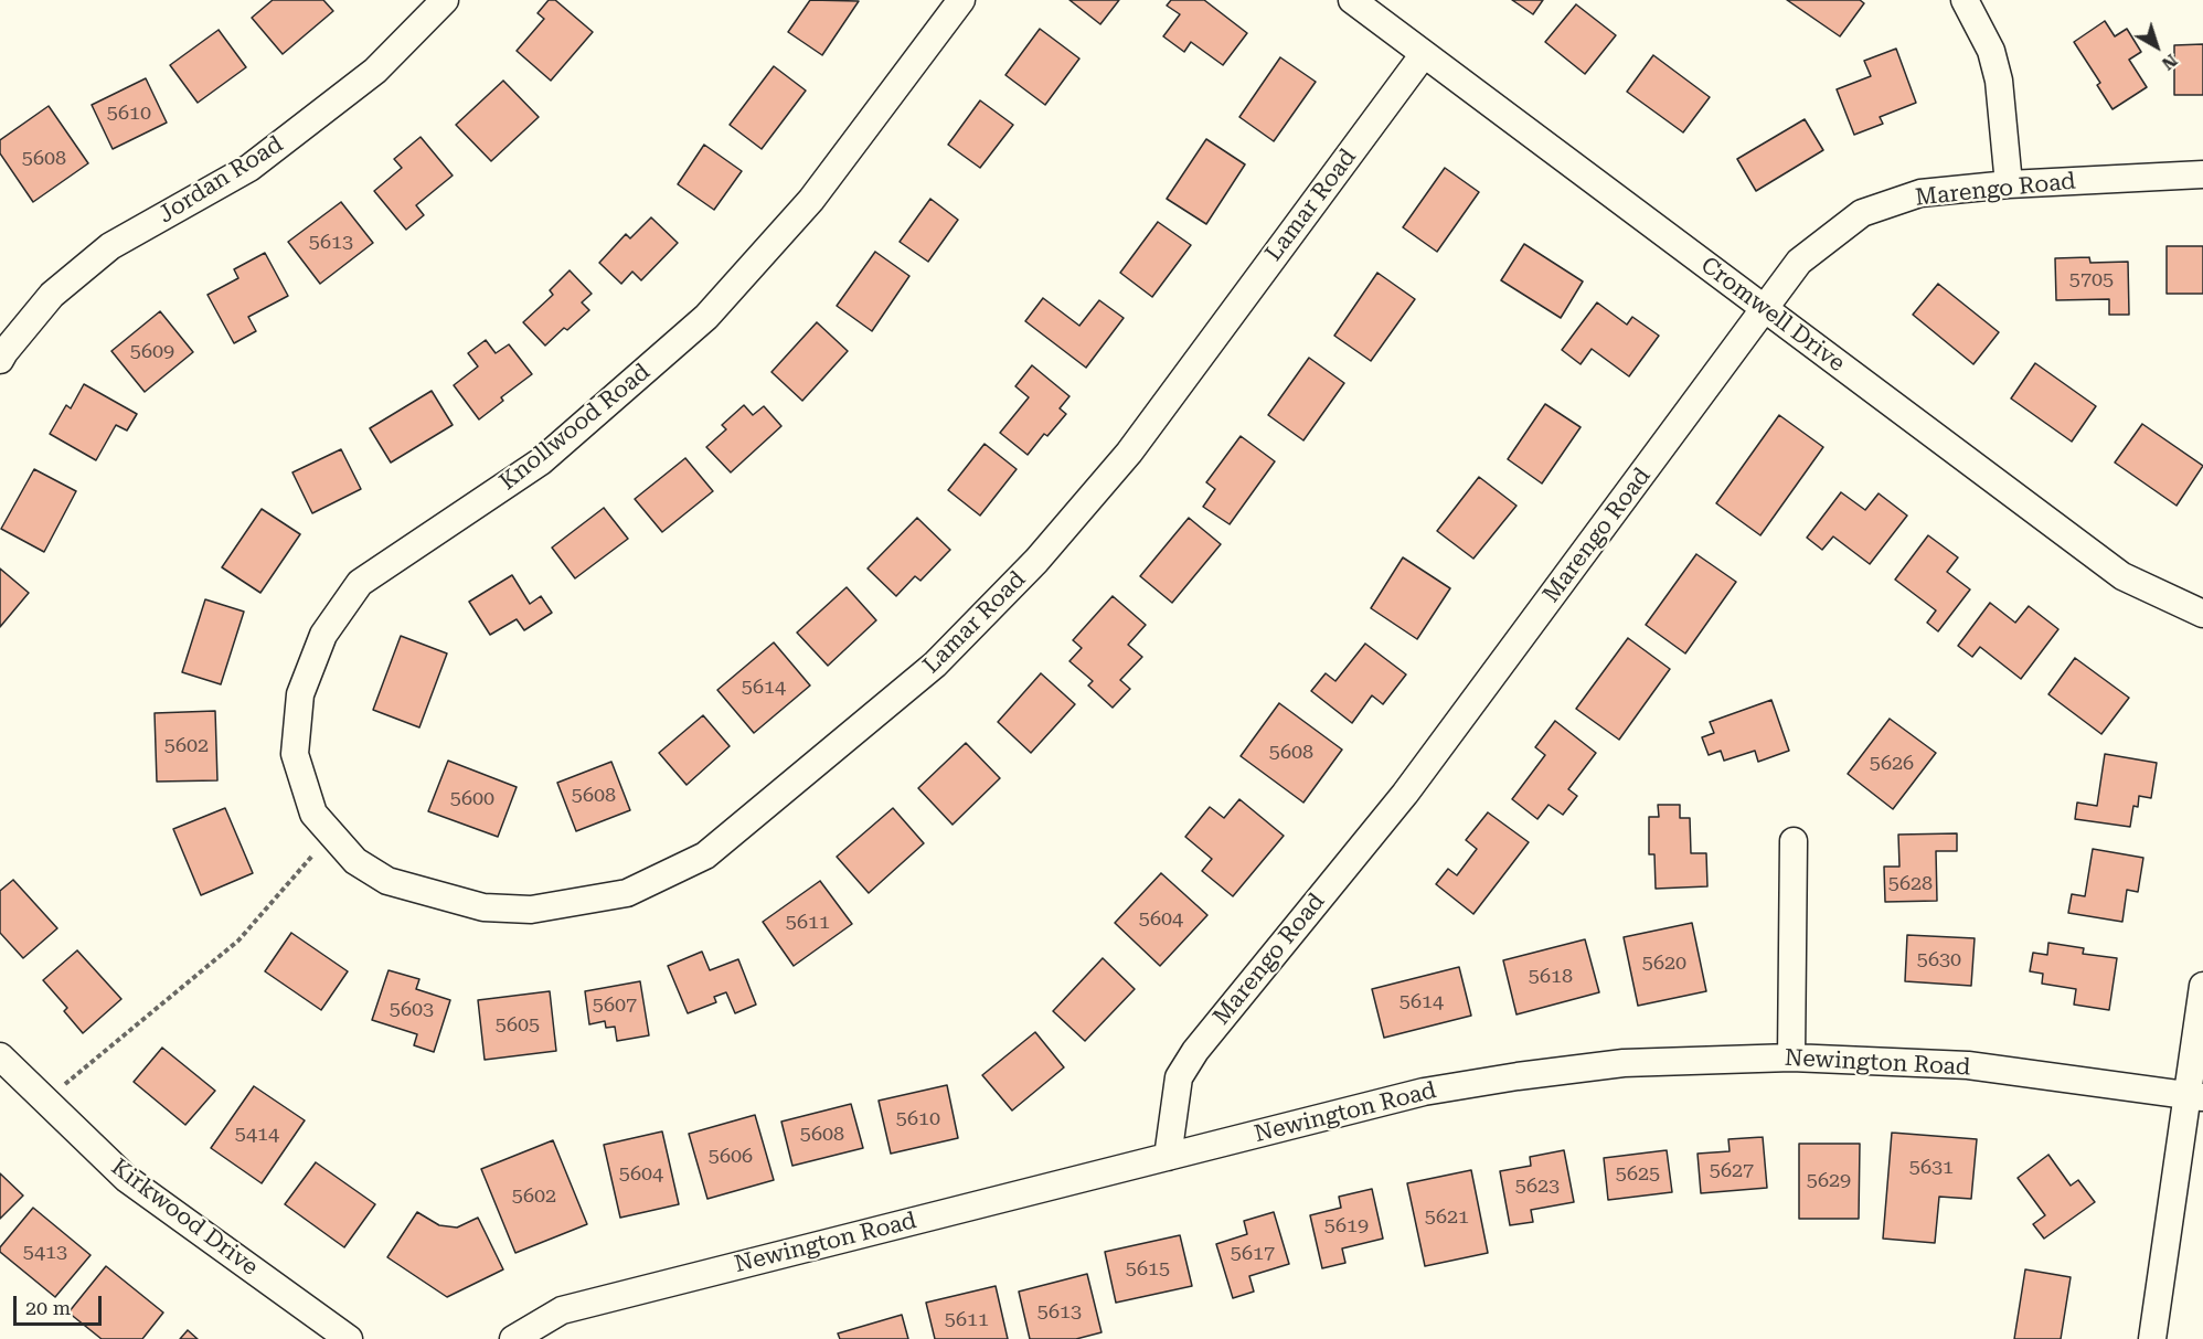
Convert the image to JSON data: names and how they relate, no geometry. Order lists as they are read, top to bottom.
{
  "streets": {
    "street": [
      "Jordan Road",
      "Marengo Road",
      "Lamar Road",
      "Cromwell Drive",
      "Knollwood Road",
      "Newington Road",
      "Kirkwood Drive"
    ]
  },
  "crossings": [
    ["Marengo Road", "Cromwell Drive"],
    ["Marengo Road", "Newington Road"],
    ["Lamar Road", "Cromwell Drive"],
    ["Lamar Road", "Knollwood Road"]
  ],
  "house_numbers": [
    "5610",
    "5608",
    "5613",
    "5705",
    "5609",
    "5614",
    "5602",
    "5608",
    "5626",
    "5608",
    "5600",
    "5628",
    "5604",
    "5611",
    "5630",
    "5620",
    "5618",
    "5614",
    "5607",
    "5603",
    "5605",
    "5610",
    "5414",
    "5608",
    "5606",
    "5631",
    "5627",
    "5604",
    "5625",
    "5629",
    "5623",
    "5602",
    "5621",
    "5619",
    "5413",
    "5617",
    "5615",
    "5613",
    "5611"
  ],
  "scale_bar": "20 m",
  "north": "bottom right"
}
